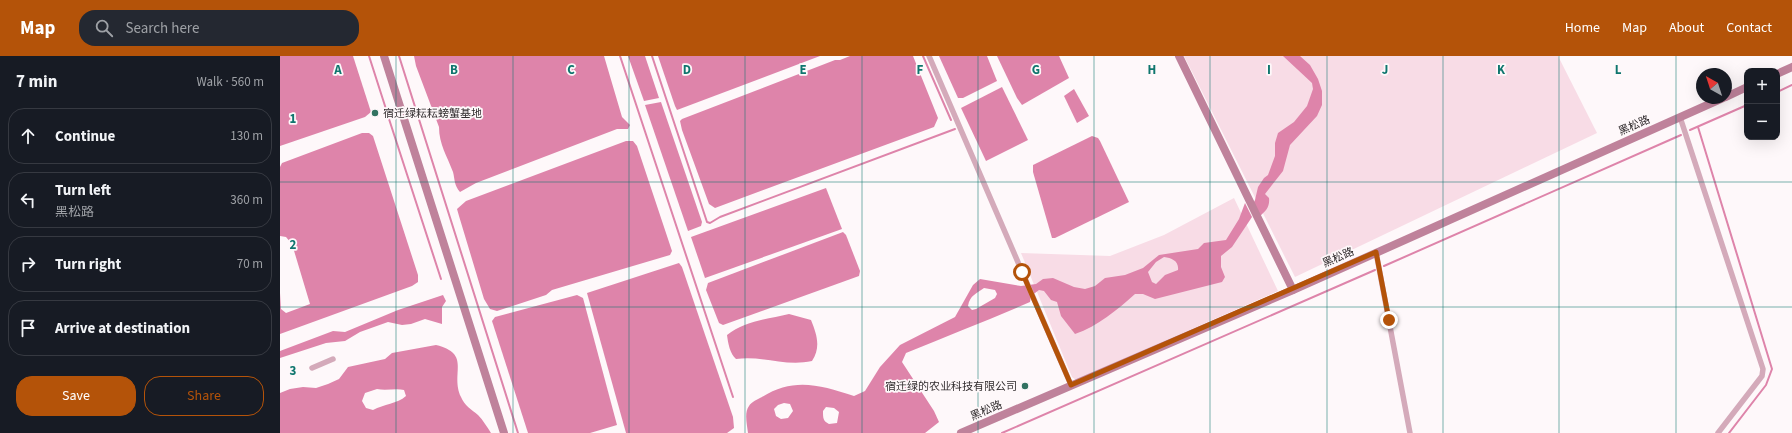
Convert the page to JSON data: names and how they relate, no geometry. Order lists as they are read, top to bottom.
{
  "streets": {
    "street": ["黑松路"]
  },
  "places": ["宿迁绿耘耘螃蟹基地", "宿迁绿的农业科技有限公司"],
  "north": "top left",
  "page": {
    "header": "Map",
    "search": "Search here",
    "nav": [
      "Home",
      "Map",
      "About",
      "Contact"
    ],
    "heading": ["7 min", "Walk · 560 m"],
    "map_buttons": ["+", "−"],
    "list": [
      ["Continue", "130 m"],
      ["Turn left", "黑松路", "360 m"],
      ["Turn right", "70 m"],
      "Arrive at destination"
    ],
    "buttons": ["Save", "Share"]
  },
  "grid": {
    "columns": [
      "A",
      "B",
      "C",
      "D",
      "E",
      "F",
      "G",
      "H",
      "I",
      "J",
      "K",
      "L"
    ],
    "rows": ["1", "2", "3"]
  }
}
